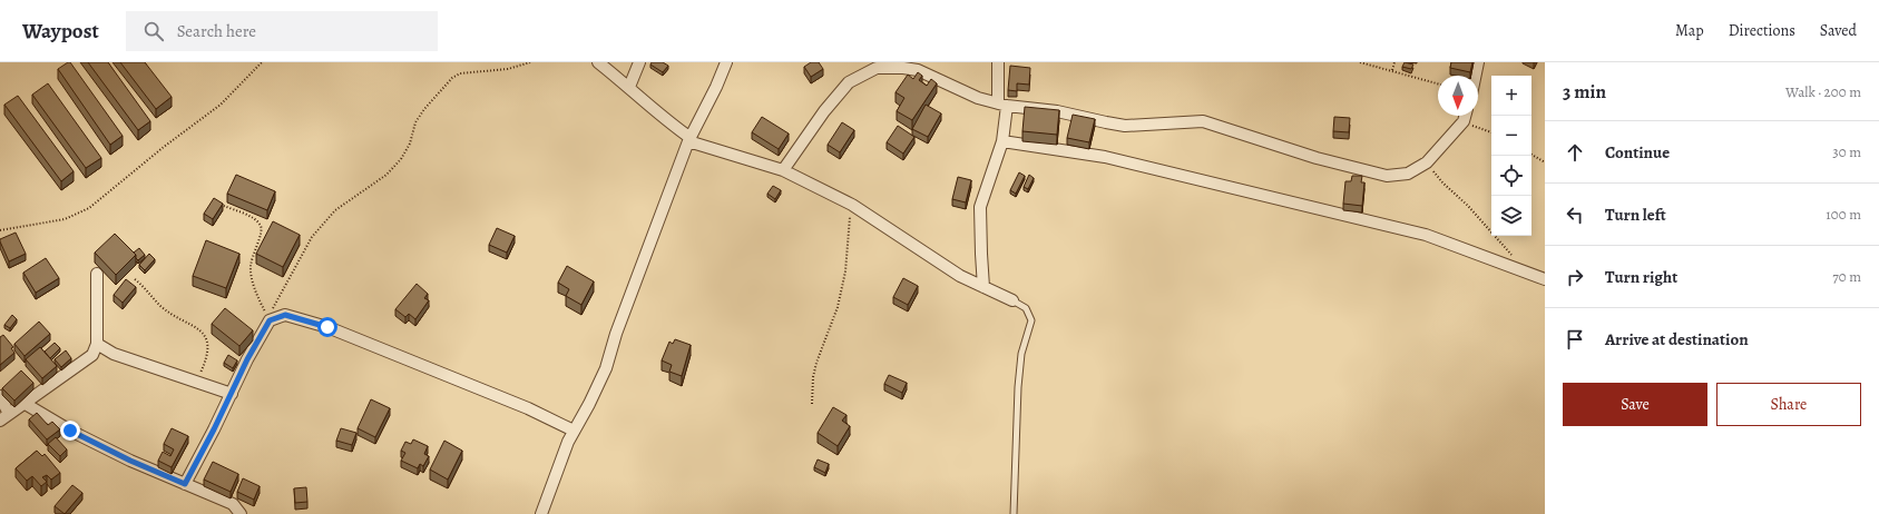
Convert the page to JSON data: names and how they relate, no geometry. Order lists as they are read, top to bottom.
{
  "north": "bottom",
  "page": {
    "header": "Waypost",
    "search": "Search here",
    "nav": ["Map", "Directions", "Saved"],
    "heading": ["3 min", "Walk · 200 m"],
    "map_buttons": ["+", "−"],
    "list": [
      ["Continue", "30 m"],
      ["Turn left", "100 m"],
      ["Turn right", "70 m"],
      "Arrive at destination"
    ],
    "buttons": ["Save", "Share"]
  }
}
